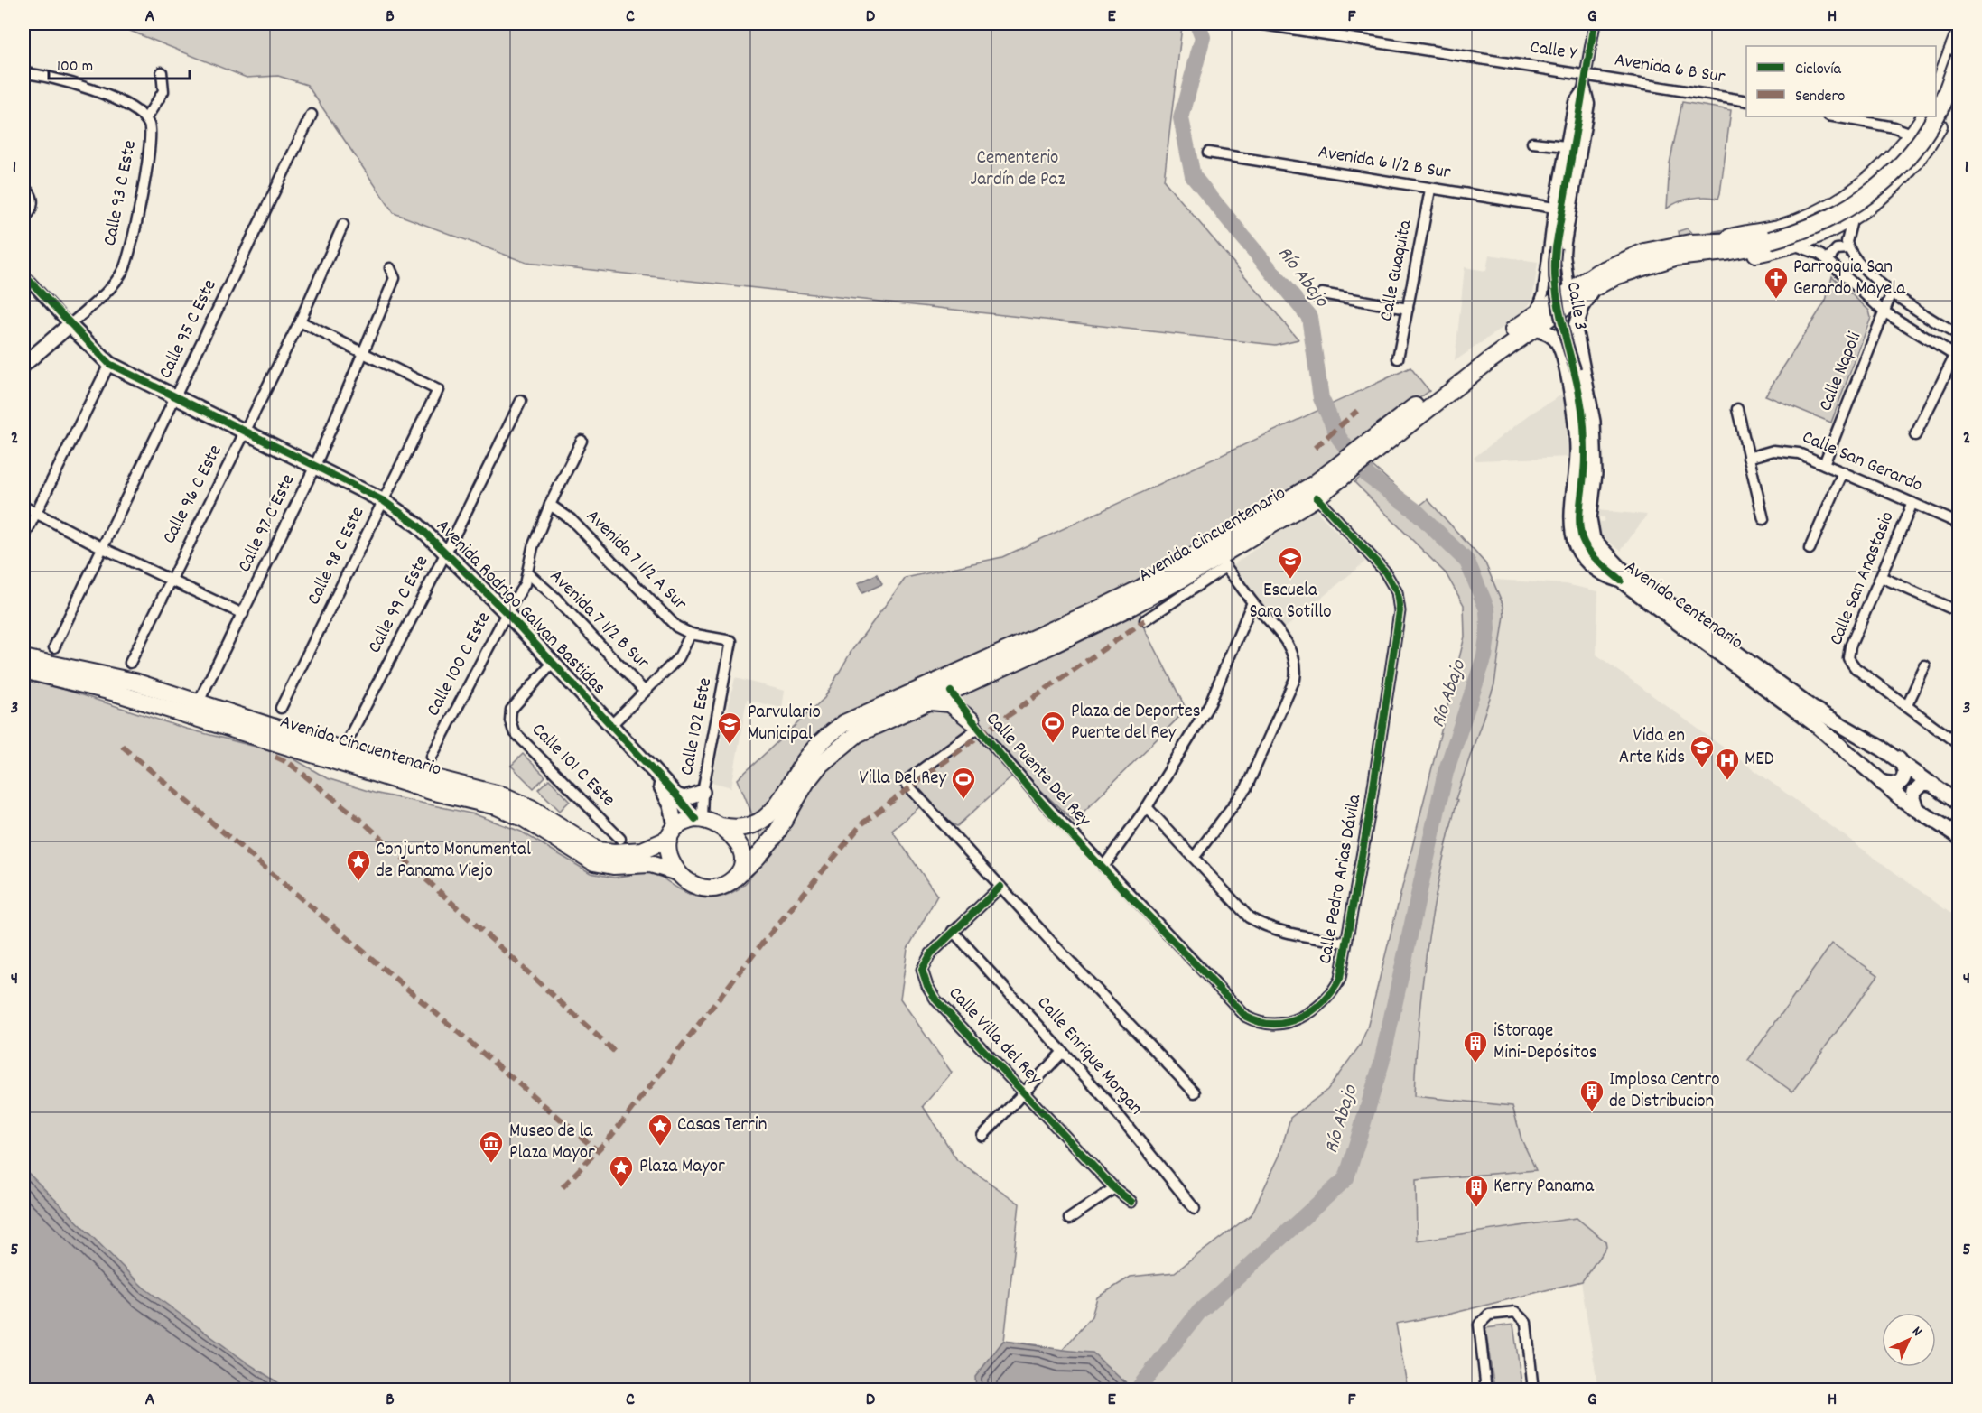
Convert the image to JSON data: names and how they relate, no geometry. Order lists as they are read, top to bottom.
{
  "streets": {
    "main road": [
      "Calle 93 C Este",
      "Avenida Cincuentenario",
      "Avenida Centenario",
      "Avenida Rodrigo Galvan Bastidas"
    ],
    "street": [
      "Calle Y",
      "Avenida 6 B Sur",
      "Avenida 6 1/2 B Sur",
      "Calle Guaquita",
      "Calle 3",
      "Calle 95 C Este",
      "Calle Napoli",
      "Calle San Gerardo",
      "Calle 96 C Este",
      "Calle 97 C Este",
      "Calle 98 C Este",
      "Avenida 7 1/2 A Sur",
      "Calle San Anastasio",
      "Calle 99 C Este",
      "Avenida 7 1/2 B Sur",
      "Calle 100 C Este",
      "Calle 102 Este",
      "Calle 101 C Este",
      "Calle Puente Del Rey",
      "Calle Pedro Arias Dávila",
      "Calle Villa del Rey",
      "Calle Enrique Morgan"
    ]
  },
  "crossings": [
    ["Calle Y", "Avenida 6 B Sur"],
    ["Calle Y", "Calle 3"],
    ["Avenida 6 B Sur", "Calle 3"],
    ["Avenida 6 1/2 B Sur", "Calle Guaquita"],
    ["Avenida 6 1/2 B Sur", "Calle 3"],
    ["Calle 93 C Este", "Avenida Rodrigo Galvan Bastidas"],
    ["Calle 3", "Avenida Cincuentenario"],
    ["Calle 3", "Avenida Centenario"],
    ["Calle 95 C Este", "Avenida Rodrigo Galvan Bastidas"],
    ["Calle Napoli", "Calle San Gerardo"],
    ["Calle San Gerardo", "Calle San Anastasio"],
    ["Calle 96 C Este", "Avenida Rodrigo Galvan Bastidas"],
    ["Calle 97 C Este", "Avenida Cincuentenario"],
    ["Calle 97 C Este", "Calle 98 C Este"],
    ["Calle 97 C Este", "Avenida Rodrigo Galvan Bastidas"],
    ["Avenida Cincuentenario", "Avenida Rodrigo Galvan Bastidas"],
    ["Avenida Cincuentenario", "Calle 102 Este"],
    ["Avenida Cincuentenario", "Calle Puente Del Rey"],
    ["Avenida Cincuentenario", "Calle Pedro Arias Dávila"],
    ["Calle 98 C Este", "Avenida Rodrigo Galvan Bastidas"],
    ["Avenida 7 1/2 A Sur", "Calle 100 C Este"],
    ["Avenida 7 1/2 A Sur", "Calle 102 Este"],
    ["Calle 99 C Este", "Avenida Rodrigo Galvan Bastidas"],
    ["Avenida Rodrigo Galvan Bastidas", "Calle 100 C Este"],
    ["Avenida Rodrigo Galvan Bastidas", "Calle 102 Este"],
    ["Avenida Rodrigo Galvan Bastidas", "Calle 101 C Este"],
    ["Avenida 7 1/2 B Sur", "Calle 100 C Este"],
    ["Calle Puente Del Rey", "Calle Pedro Arias Dávila"],
    ["Calle Villa del Rey", "Calle Enrique Morgan"]
  ],
  "water": ["Río Abajo"],
  "parks": ["Cementerio Jardín de Paz"],
  "places": {
    "church": ["Parroquia San Gerardo Mayela"],
    "school or university": ["Escuela Sara Sotillo", "Parvulario Municipal", "Vida en Arte Kids"],
    "sports": ["Plaza de Deportes Puente del Rey", "Villa Del Rey"],
    "hospital": ["MED"],
    "place": ["Conjunto Monumental de Panama Viejo", "Casas Terrin", "Plaza Mayor"],
    "building": ["iStorage Mini-Depósitos", "Implosa Centro de Distribucion", "Kerry Panama"],
    "museum": ["Museo de la Plaza Mayor"]
  },
  "legend": ["Ciclovía", "Sendero"],
  "scale_bar": "100 m",
  "north": "top right",
  "grid": {
    "columns": [
      "A",
      "B",
      "C",
      "D",
      "E",
      "F",
      "G",
      "H"
    ],
    "rows": [
      "1",
      "2",
      "3",
      "4",
      "5"
    ]
  }
}
